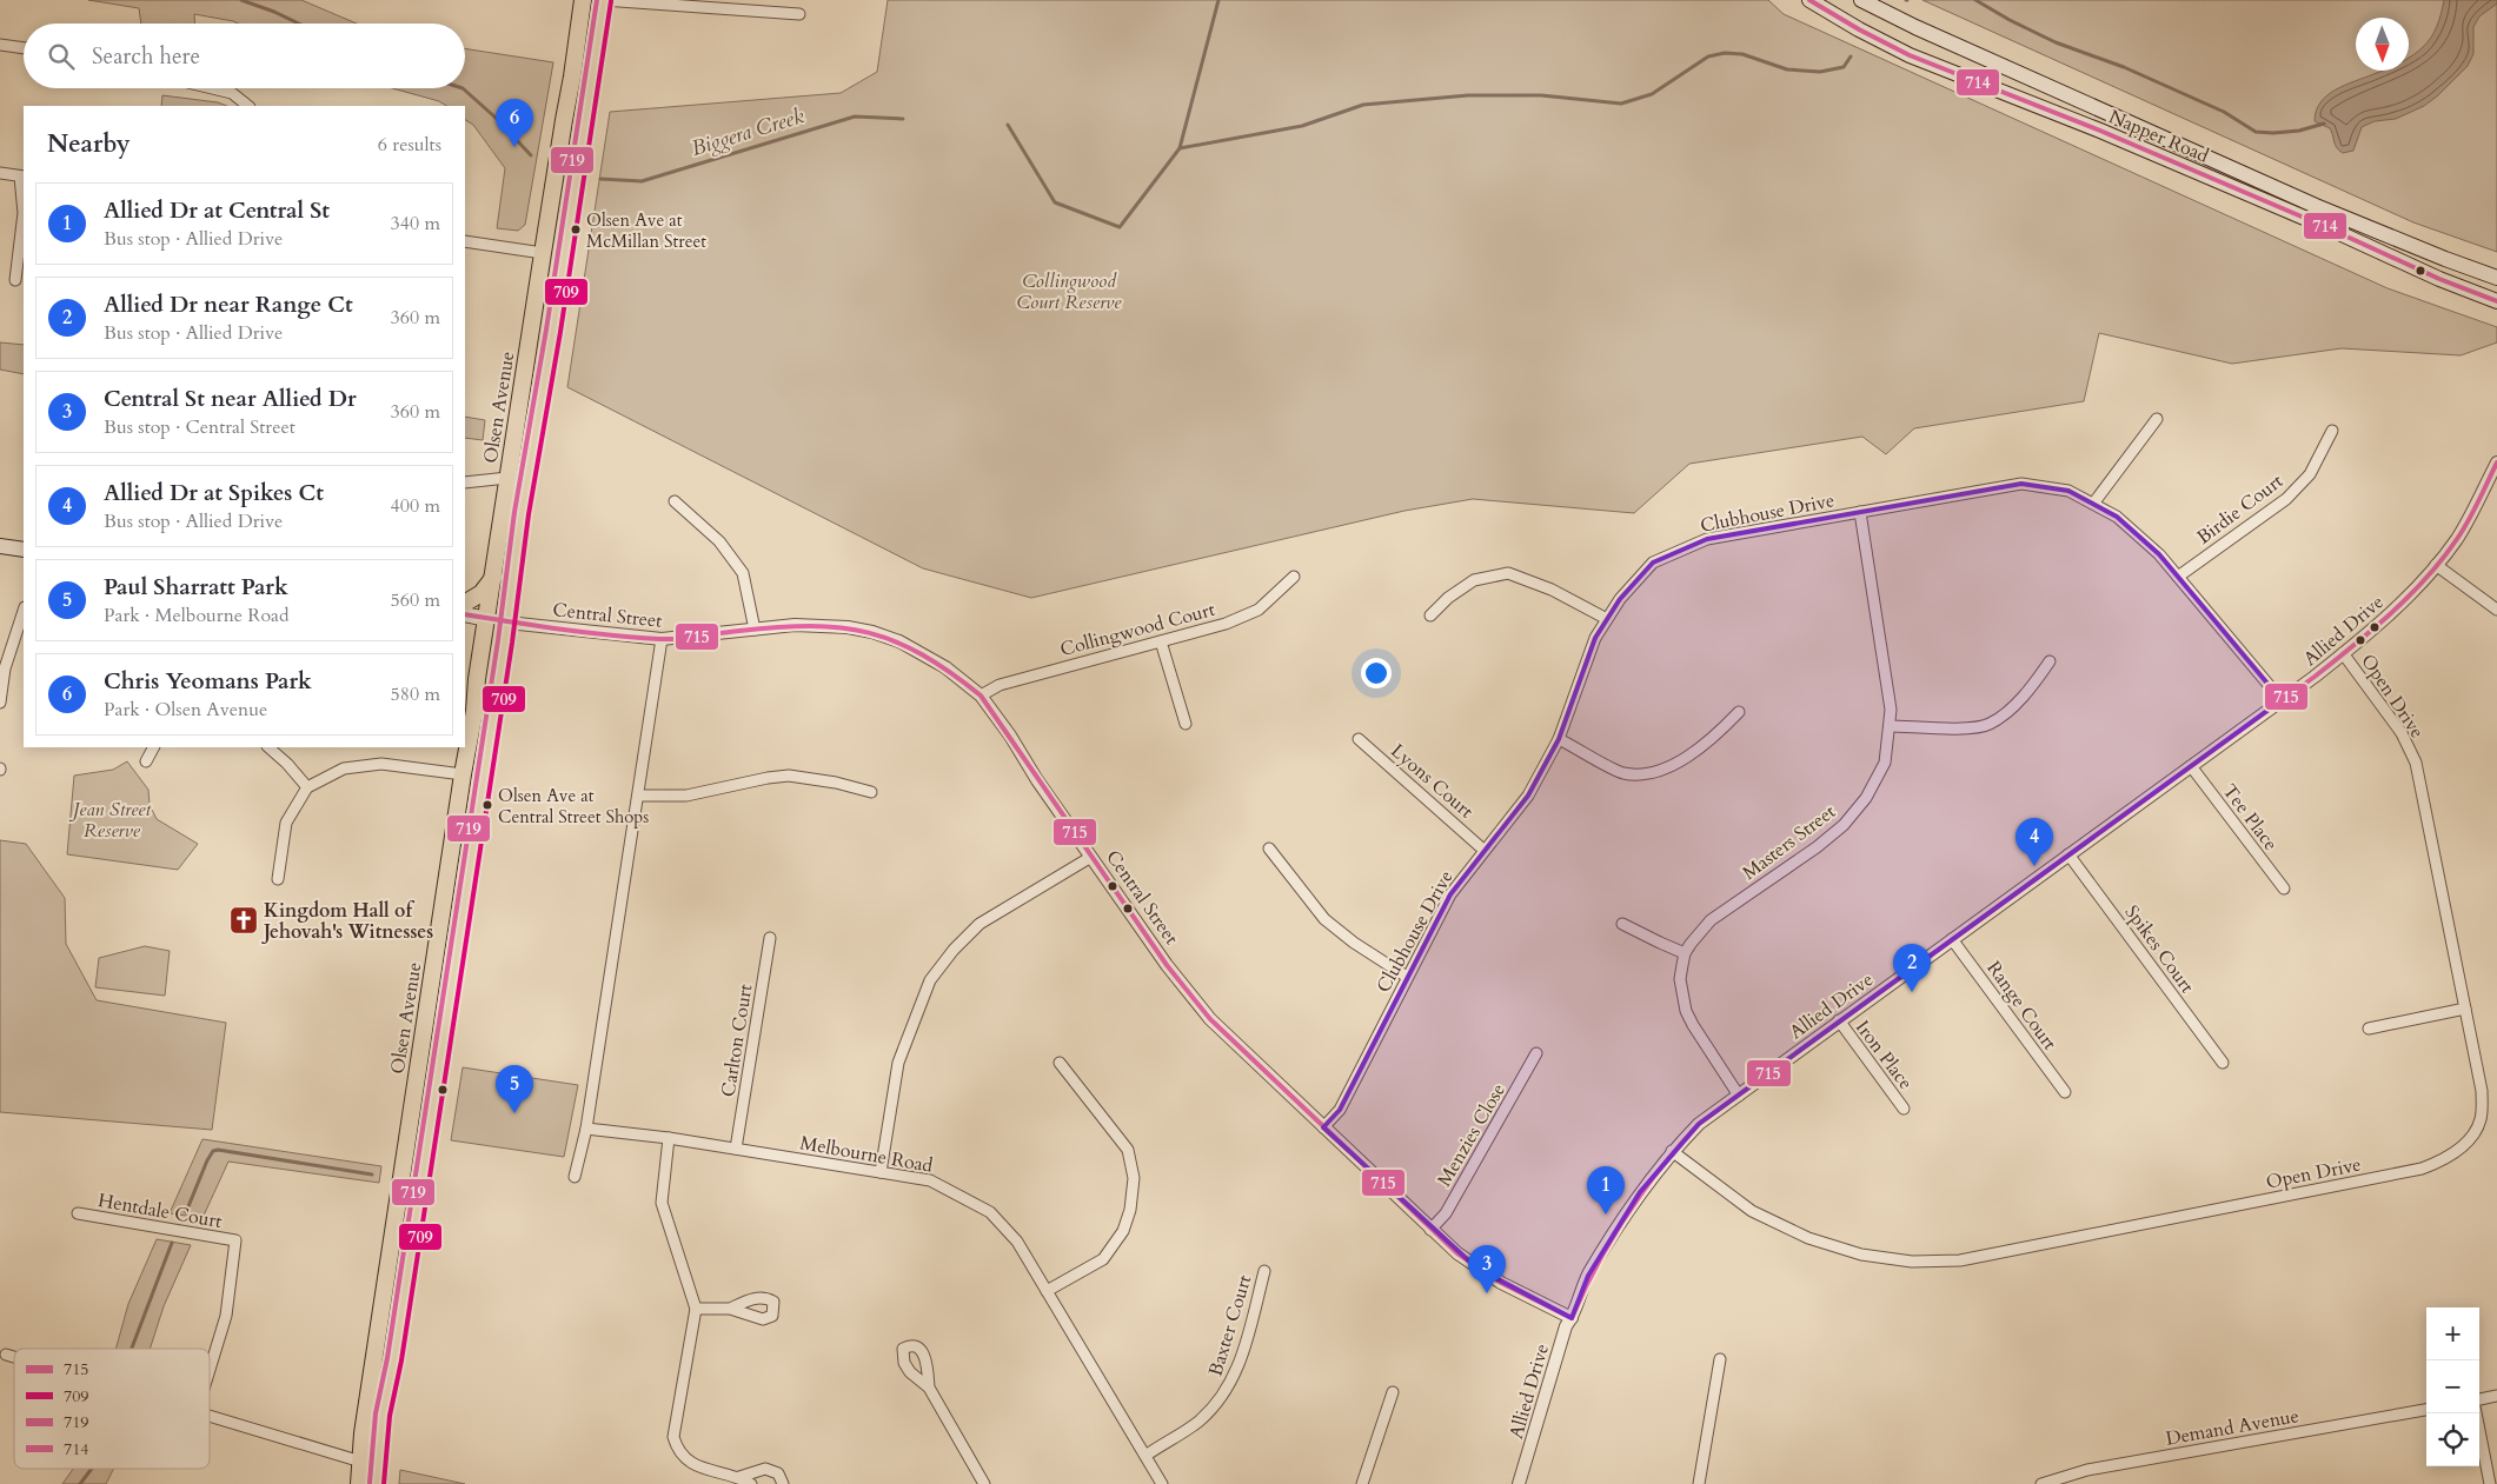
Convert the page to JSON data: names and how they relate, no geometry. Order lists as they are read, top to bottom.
{
  "streets": {
    "main road": ["Napper Road", "Olsen Avenue"],
    "street": [
      "Birdie Court",
      "Clubhouse Drive",
      "Central Street",
      "Collingwood Court",
      "Allied Drive",
      "Open Drive",
      "Lyons Court",
      "Tee Place",
      "Masters Street",
      "Spikes Court",
      "Range Court",
      "Carlton Court",
      "Iron Place",
      "Menzies Close",
      "Melbourne Road",
      "Hentdale Court",
      "Baxter Court",
      "Demand Avenue"
    ]
  },
  "crossings": [
    ["Olsen Avenue", "Central Street"],
    ["Birdie Court", "Clubhouse Drive"],
    ["Clubhouse Drive", "Central Street"],
    ["Clubhouse Drive", "Allied Drive"],
    ["Clubhouse Drive", "Lyons Court"],
    ["Clubhouse Drive", "Masters Street"],
    ["Central Street", "Collingwood Court"],
    ["Central Street", "Allied Drive"],
    ["Central Street", "Menzies Close"],
    ["Allied Drive", "Open Drive"],
    ["Allied Drive", "Tee Place"],
    ["Allied Drive", "Spikes Court"],
    ["Allied Drive", "Range Court"],
    ["Allied Drive", "Iron Place"],
    ["Carlton Court", "Melbourne Road"],
    ["Melbourne Road", "Baxter Court"]
  ],
  "water": ["Biggera Creek"],
  "parks": ["Collingwood Court Reserve", "Jean Street Reserve"],
  "places": {
    "other": ["Olsen Ave at McMillan Street", "Olsen Ave at Central Street Shops"],
    "church": ["Kingdom Hall of Jehovah's Witnesses"]
  },
  "lines": [
    "transit line 719",
    "transit line 714",
    "transit line 709",
    "transit line 715"
  ],
  "legend": [
    "715",
    "709",
    "719",
    "714"
  ],
  "north": "bottom",
  "page": {
    "search": "Search here",
    "pins": [
      "6",
      "4",
      "2",
      "5",
      "1",
      "3"
    ],
    "heading": ["Nearby", "6 results"],
    "list": [
      {
        "mark": "1",
        "name": "Allied Dr at Central St",
        "note": "Bus stop · Allied Drive",
        "value": "340 m"
      },
      {
        "mark": "2",
        "name": "Allied Dr near Range Ct",
        "note": "Bus stop · Allied Drive",
        "value": "360 m"
      },
      {
        "mark": "3",
        "name": "Central St near Allied Dr",
        "note": "Bus stop · Central Street",
        "value": "360 m"
      },
      {
        "mark": "4",
        "name": "Allied Dr at Spikes Ct",
        "note": "Bus stop · Allied Drive",
        "value": "400 m"
      },
      {
        "mark": "5",
        "name": "Paul Sharratt Park",
        "note": "Park · Melbourne Road",
        "value": "560 m"
      },
      {
        "mark": "6",
        "name": "Chris Yeomans Park",
        "note": "Park · Olsen Avenue",
        "value": "580 m"
      }
    ],
    "map_buttons": ["+", "−"]
  }
}
